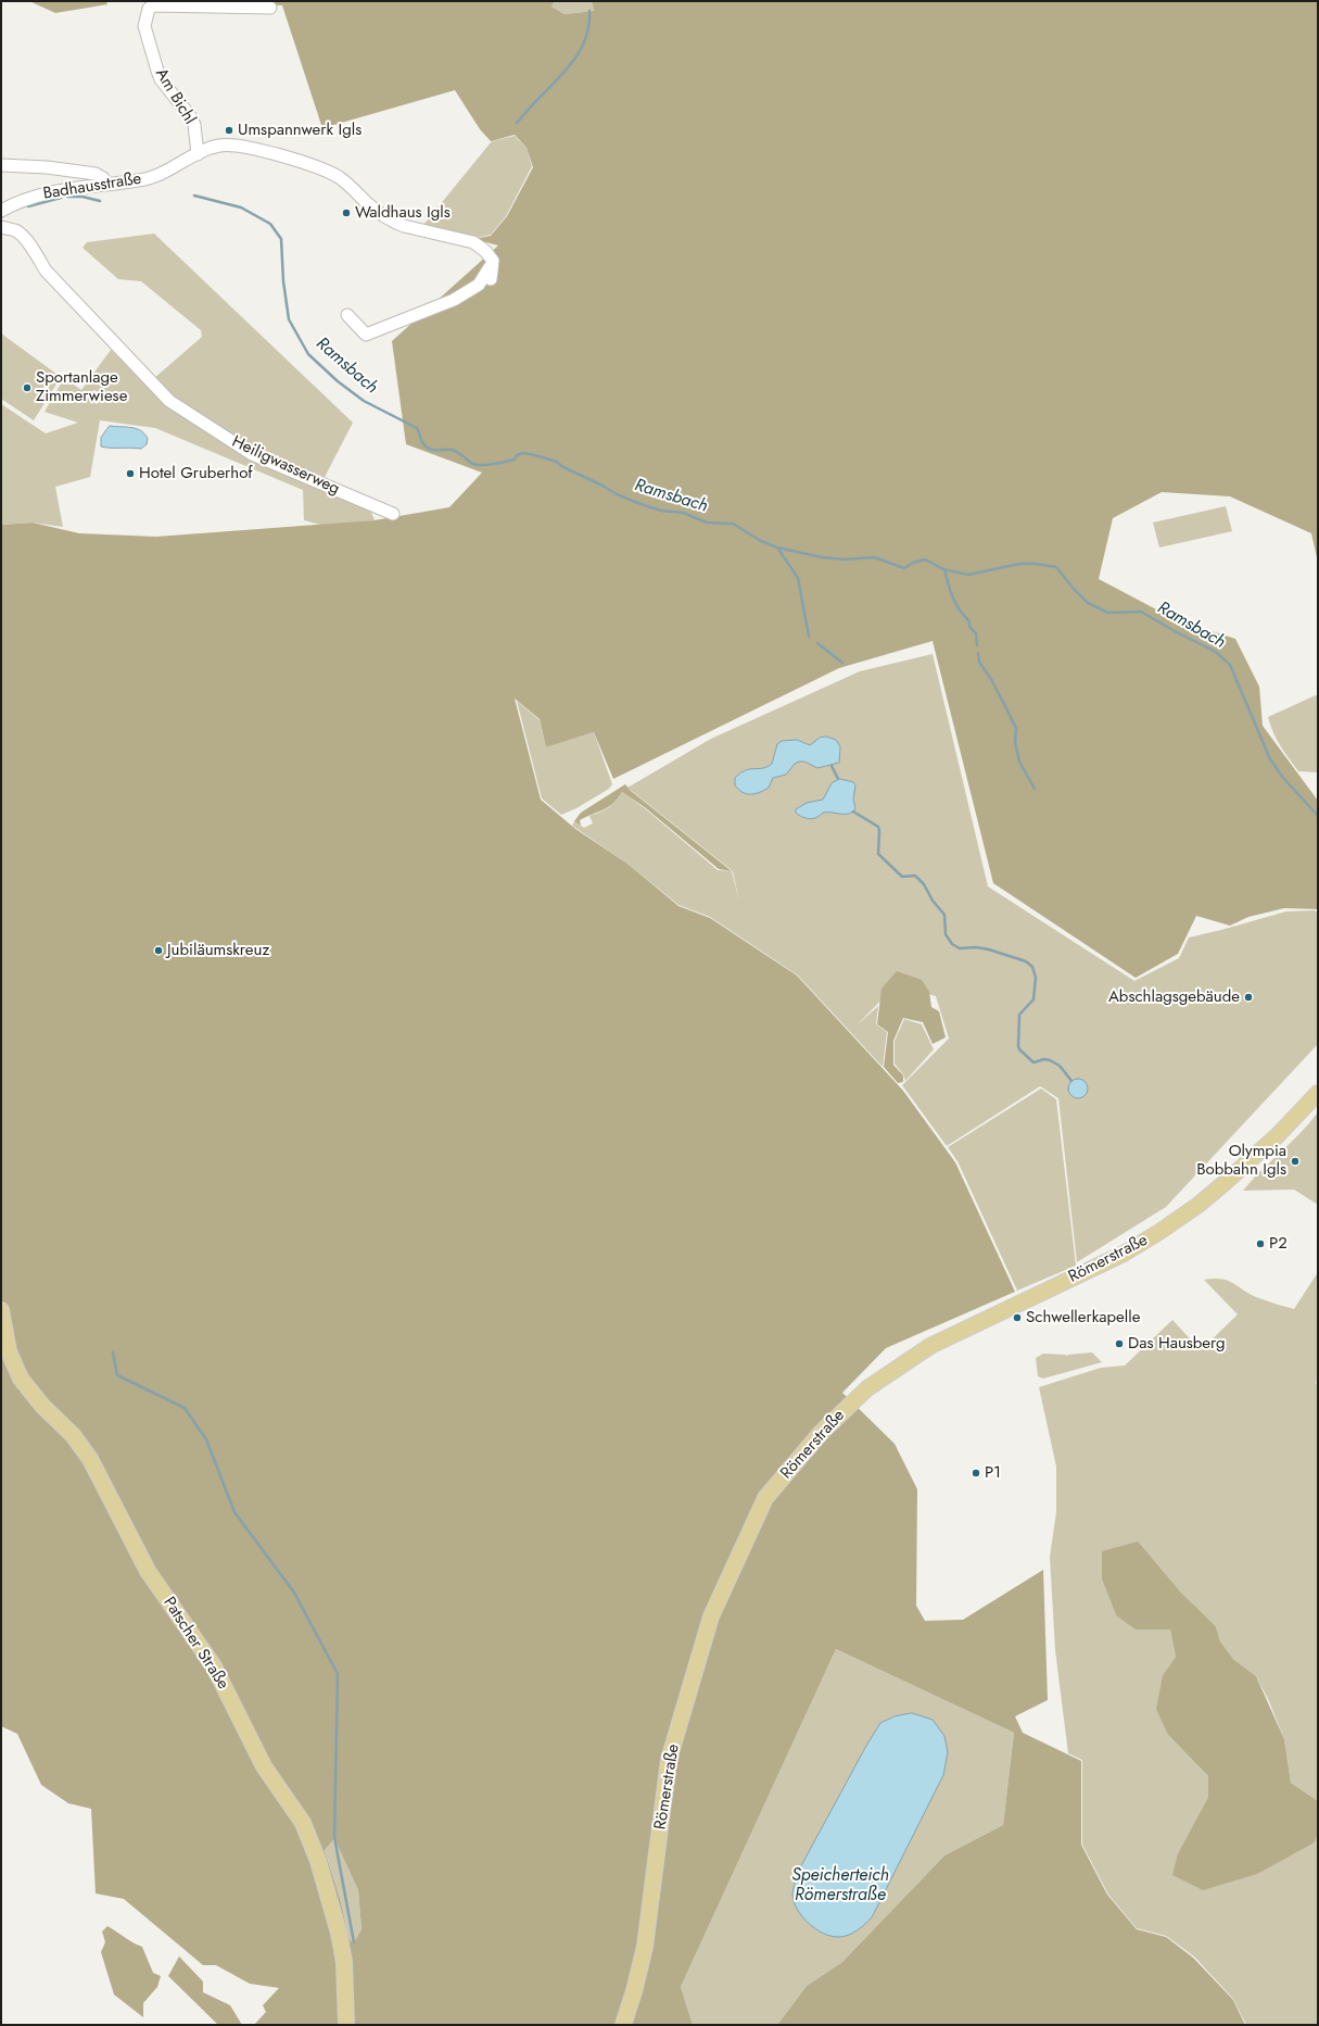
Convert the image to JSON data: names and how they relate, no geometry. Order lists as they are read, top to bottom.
{
  "streets": {
    "main road": ["Römerstraße", "Patscher Straße"],
    "street": ["Am Bichl", "Badhausstraße", "Heiligwasserweg"]
  },
  "crossings": [
    ["Am Bichl", "Badhausstraße"]
  ],
  "water": ["Ramsbach", "Speicherteich Römerstraße"],
  "places": [
    "Umspannwerk Igls",
    "Waldhaus Igls",
    "Sportanlage Zimmerwiese",
    "Hotel Gruberhof",
    "Jubiläumskreuz",
    "Abschlagsgebäude",
    "Olympia Bobbahn Igls",
    "P2",
    "Schwellerkapelle",
    "Das Hausberg",
    "P1"
  ]
}
